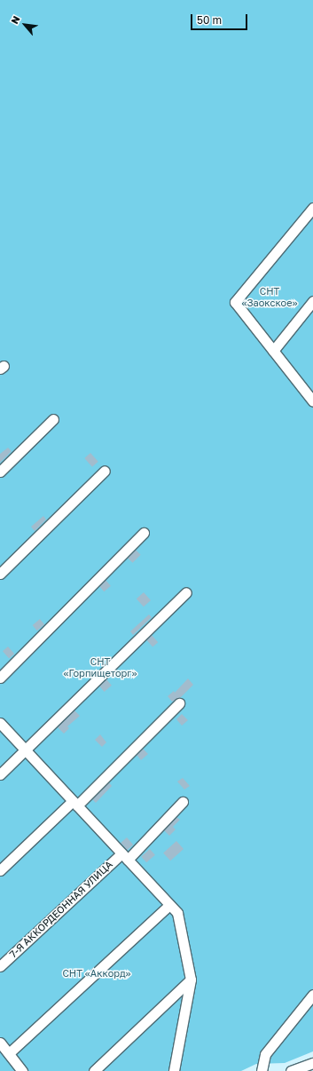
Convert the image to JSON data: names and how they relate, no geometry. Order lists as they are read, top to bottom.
{
  "streets": {
    "street": ["7-Я АККОРДЕОННАЯ УЛИЦА"]
  },
  "parks": ["СНТ «Заокское»", "СНТ «Горпищеторг»", "СНТ «Аккорд»"],
  "scale_bar": "50 m",
  "north": "top left"
}
